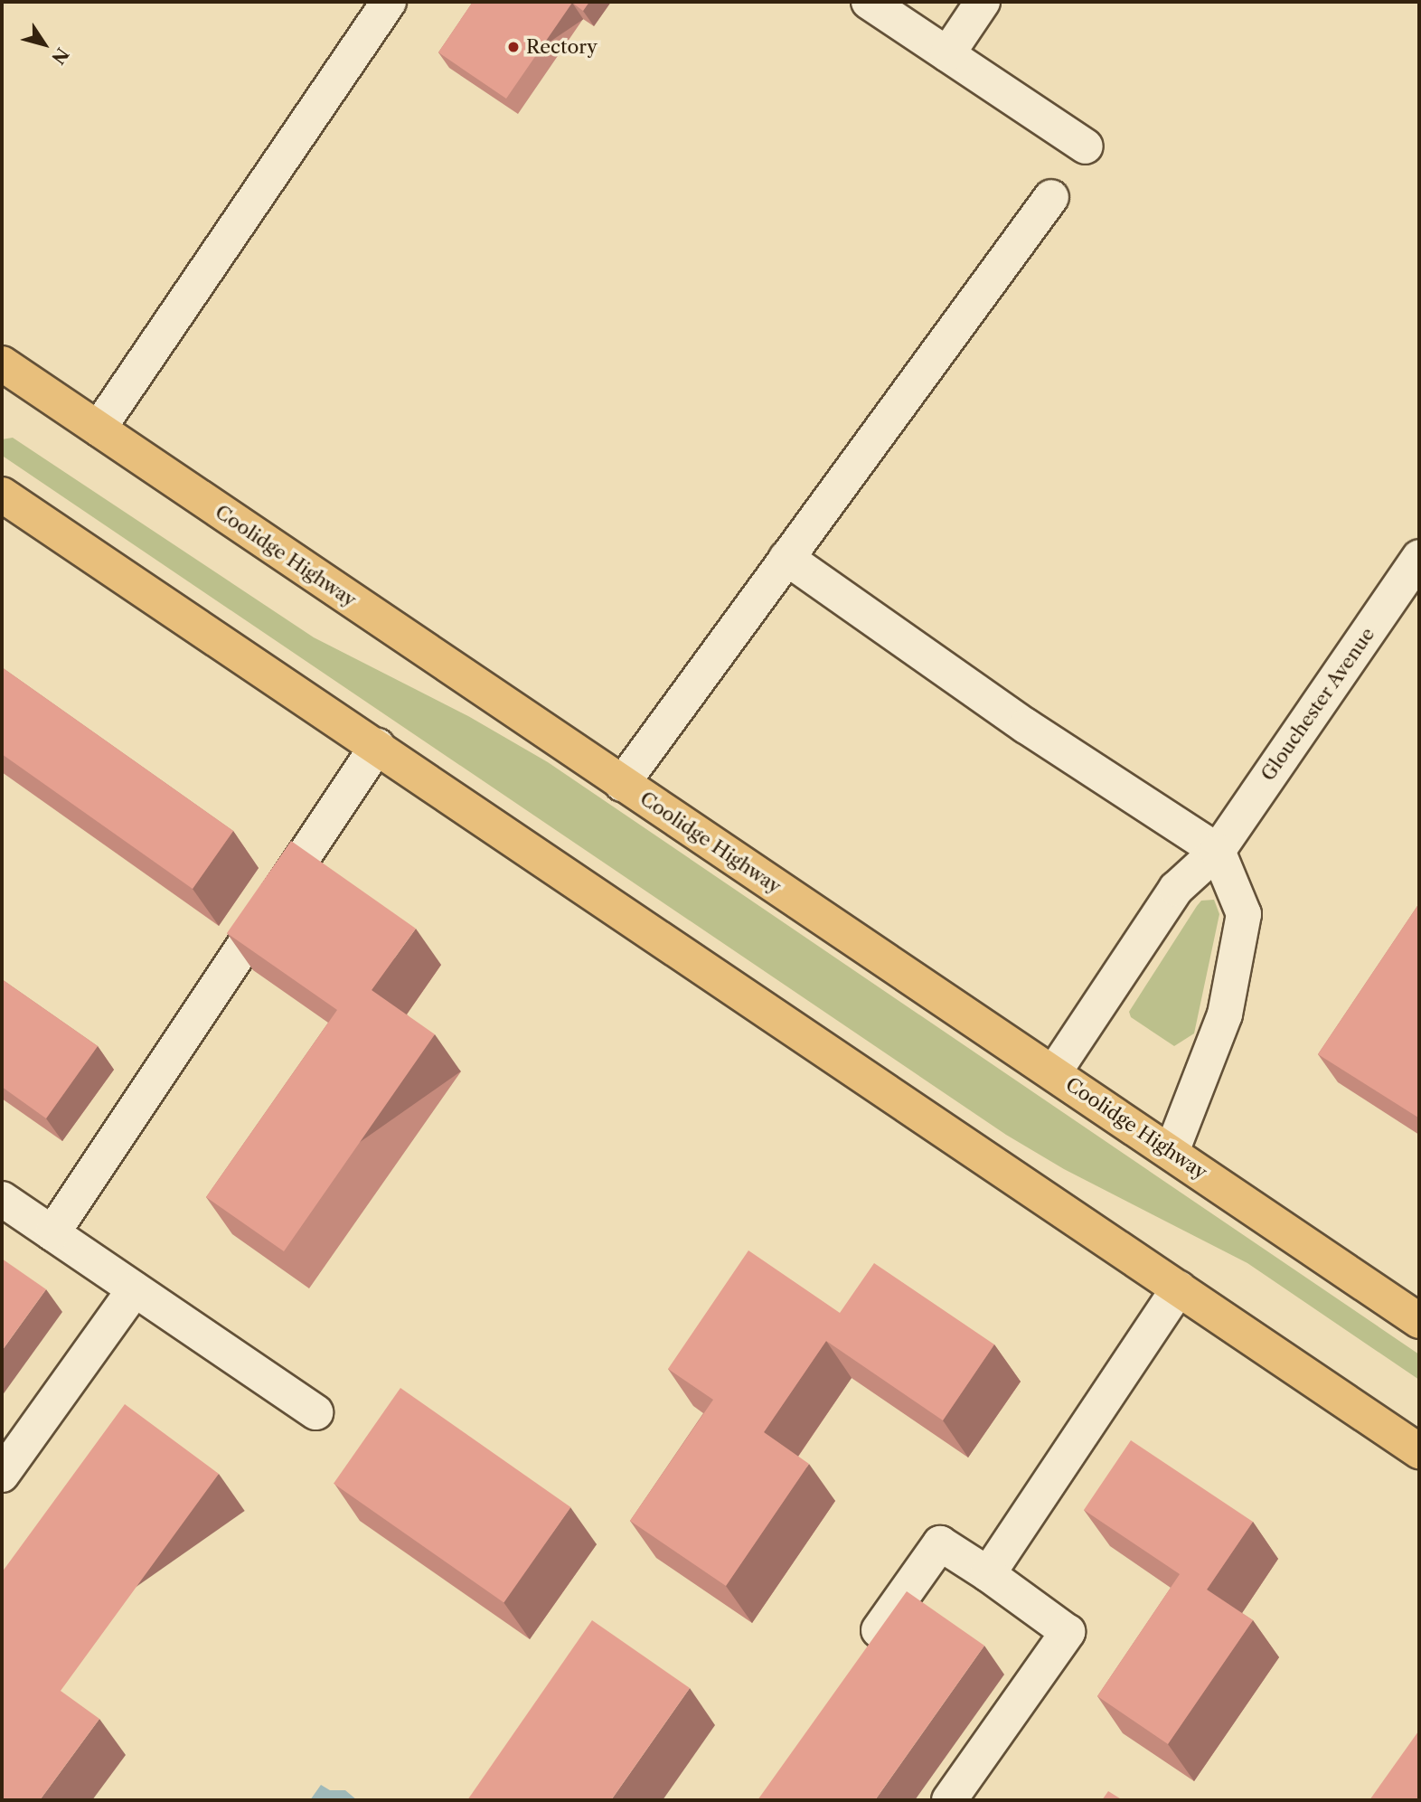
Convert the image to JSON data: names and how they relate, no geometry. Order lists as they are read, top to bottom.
{
  "streets": {
    "main road": ["Coolidge Highway"],
    "street": ["Glouchester Avenue"]
  },
  "crossings": [
    ["Coolidge Highway", "Glouchester Avenue"]
  ],
  "places": ["Rectory"],
  "north": "bottom right"
}
